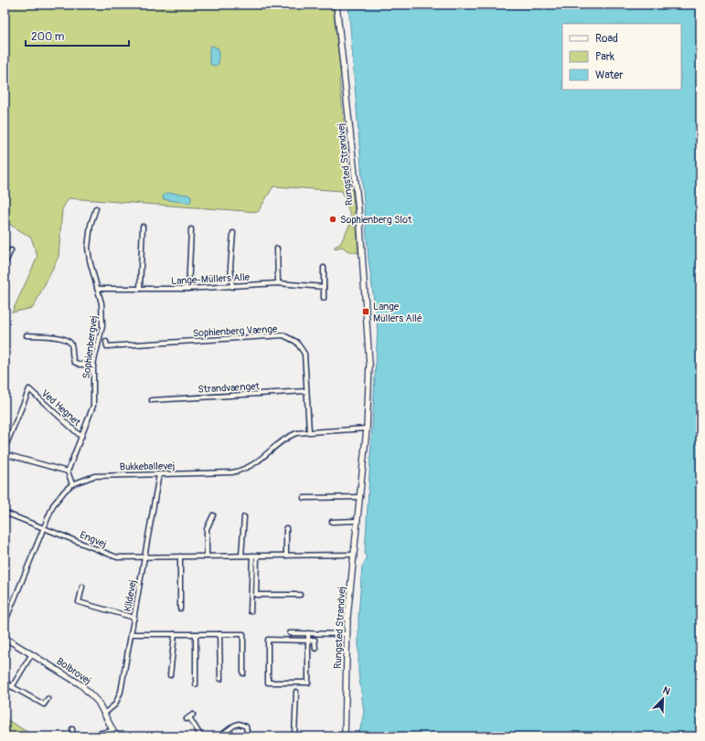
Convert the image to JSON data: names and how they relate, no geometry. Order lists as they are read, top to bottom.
{
  "streets": {
    "main road": ["Rungsted Strandvej", "Bolbrovej"],
    "street": [
      "Lange-Müllers Alle",
      "Sophienberg Vænge",
      "Sophienbergvej",
      "Strandvænget",
      "Ved Hegnet",
      "Bukkeballevej",
      "Engvej",
      "Kildevej"
    ]
  },
  "crossings": [
    ["Rungsted Strandvej", "Bukkeballevej"],
    ["Rungsted Strandvej", "Engvej"],
    ["Lange-Müllers Alle", "Sophienbergvej"],
    ["Sophienberg Vænge", "Strandvænget"],
    ["Sophienberg Vænge", "Bukkeballevej"],
    ["Sophienbergvej", "Ved Hegnet"],
    ["Bukkeballevej", "Engvej"],
    ["Bukkeballevej", "Kildevej"],
    ["Engvej", "Kildevej"],
    ["Kildevej", "Bolbrovej"]
  ],
  "places": {
    "other": ["Sophienberg Slot"],
    "transit": ["Lange Müllers Allé"]
  },
  "legend": ["Road", "Park", "Water"],
  "scale_bar": "200 m",
  "north": "top right"
}
